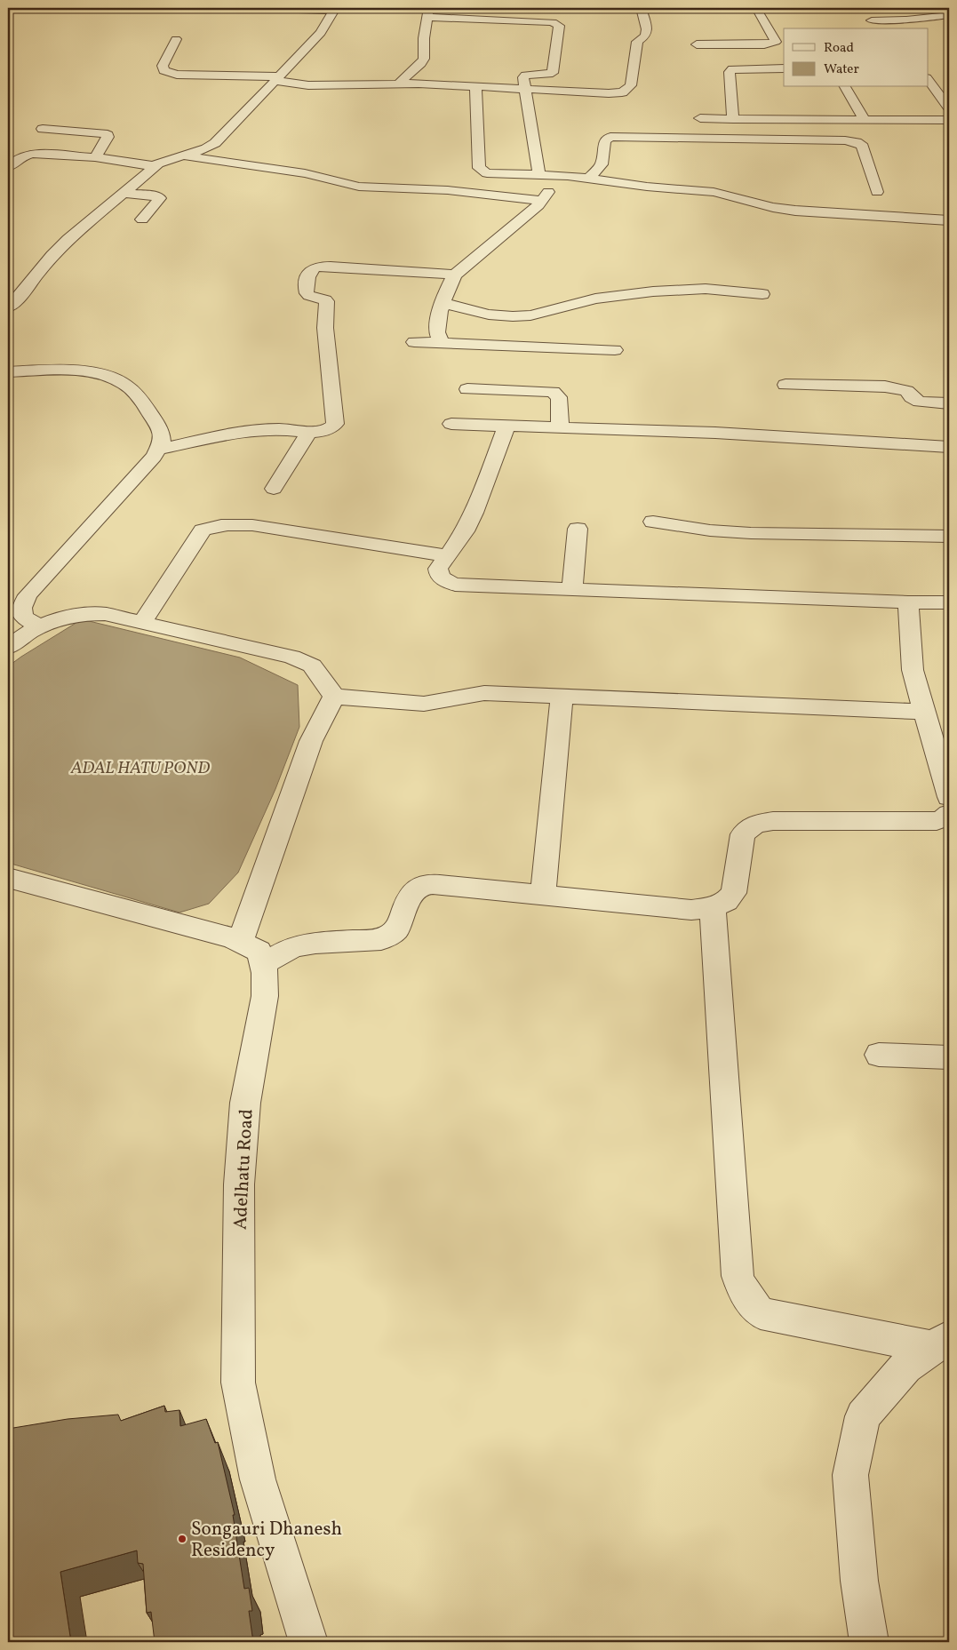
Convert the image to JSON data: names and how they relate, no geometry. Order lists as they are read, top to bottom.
{
  "streets": {
    "street": ["Adelhatu Road"]
  },
  "water": ["ADAL HATU POND"],
  "places": ["Songauri Dhanesh Residency"],
  "legend": ["Road", "Water"]
}
